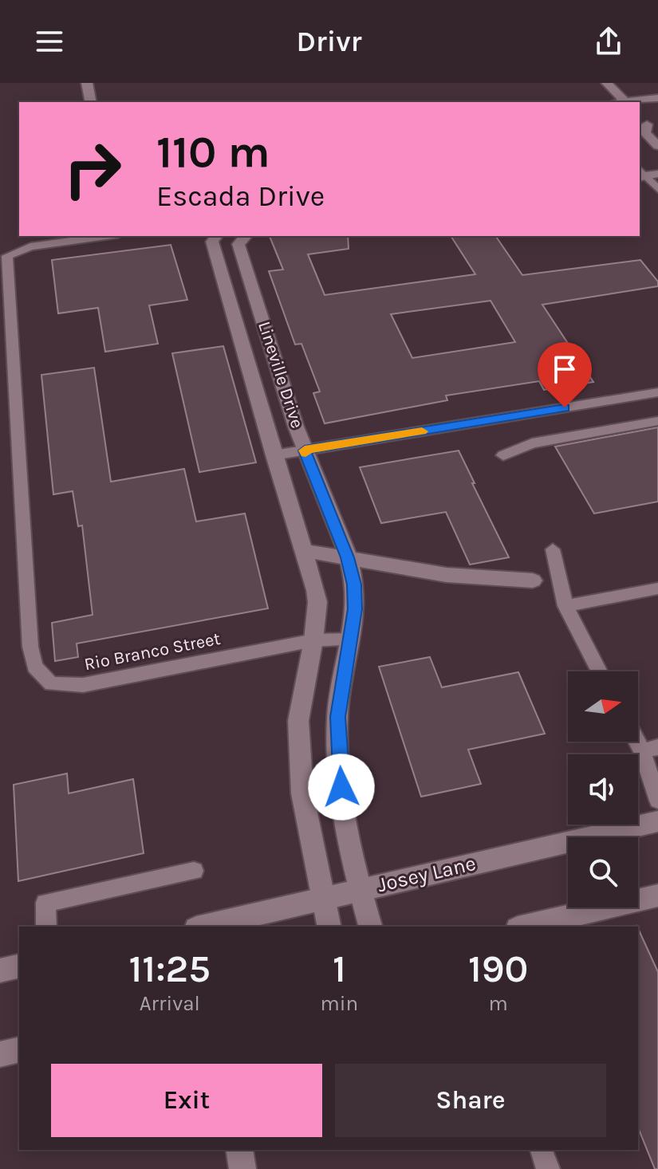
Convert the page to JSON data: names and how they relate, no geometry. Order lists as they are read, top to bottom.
{
  "streets": {
    "street": ["Lineville Drive", "Josey Lane"],
    "lane": ["Rio Branco Street"]
  },
  "crossings": [
    ["Lineville Drive", "Rio Branco Street"],
    ["Lineville Drive", "Josey Lane"]
  ],
  "north": "right",
  "page": {
    "header": "Drivr",
    "turn": ["110 m", "Escada Drive"],
    "eta": [
      "11:25",
      "Arrival",
      "1",
      "min",
      "190",
      "m"
    ],
    "buttons": ["Exit", "Share"]
  }
}
